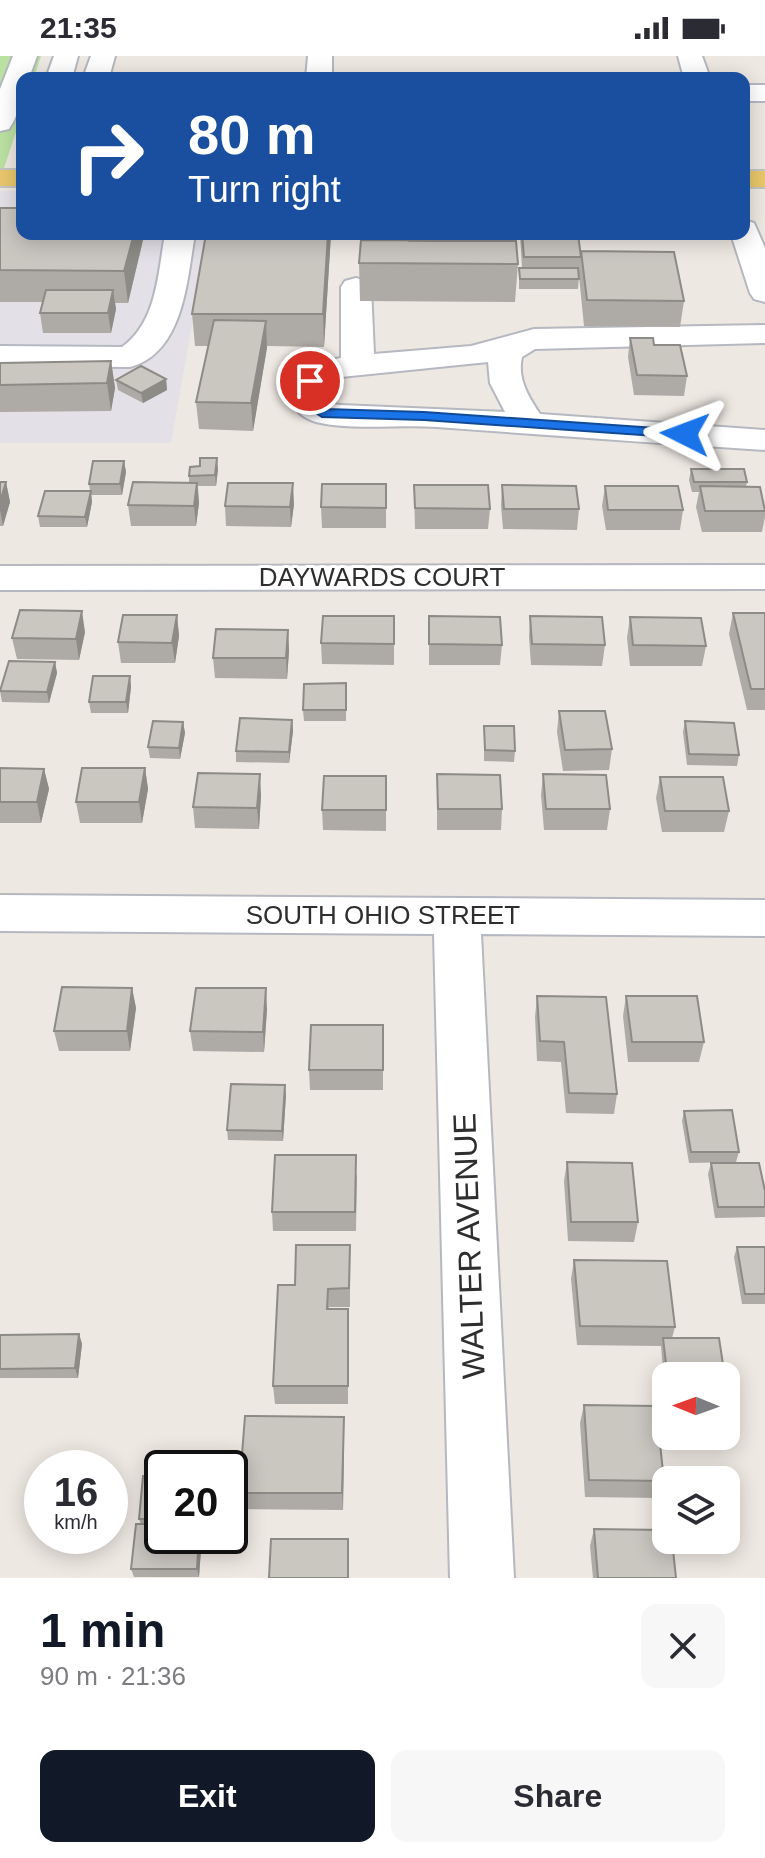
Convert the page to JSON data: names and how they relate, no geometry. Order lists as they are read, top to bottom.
{
  "streets": {
    "street": ["DAYWARDS COURT", "SOUTH OHIO STREET", "WALTER AVENUE"]
  },
  "crossings": [
    ["SOUTH OHIO STREET", "WALTER AVENUE"]
  ],
  "north": "left",
  "page": {
    "status": "21:35",
    "turn": ["80 m", "Turn right"],
    "speed": "16 km/h",
    "limit": "20",
    "heading": ["1 min", "90 m · 21:36"],
    "buttons": ["Exit", "Share"]
  }
}
